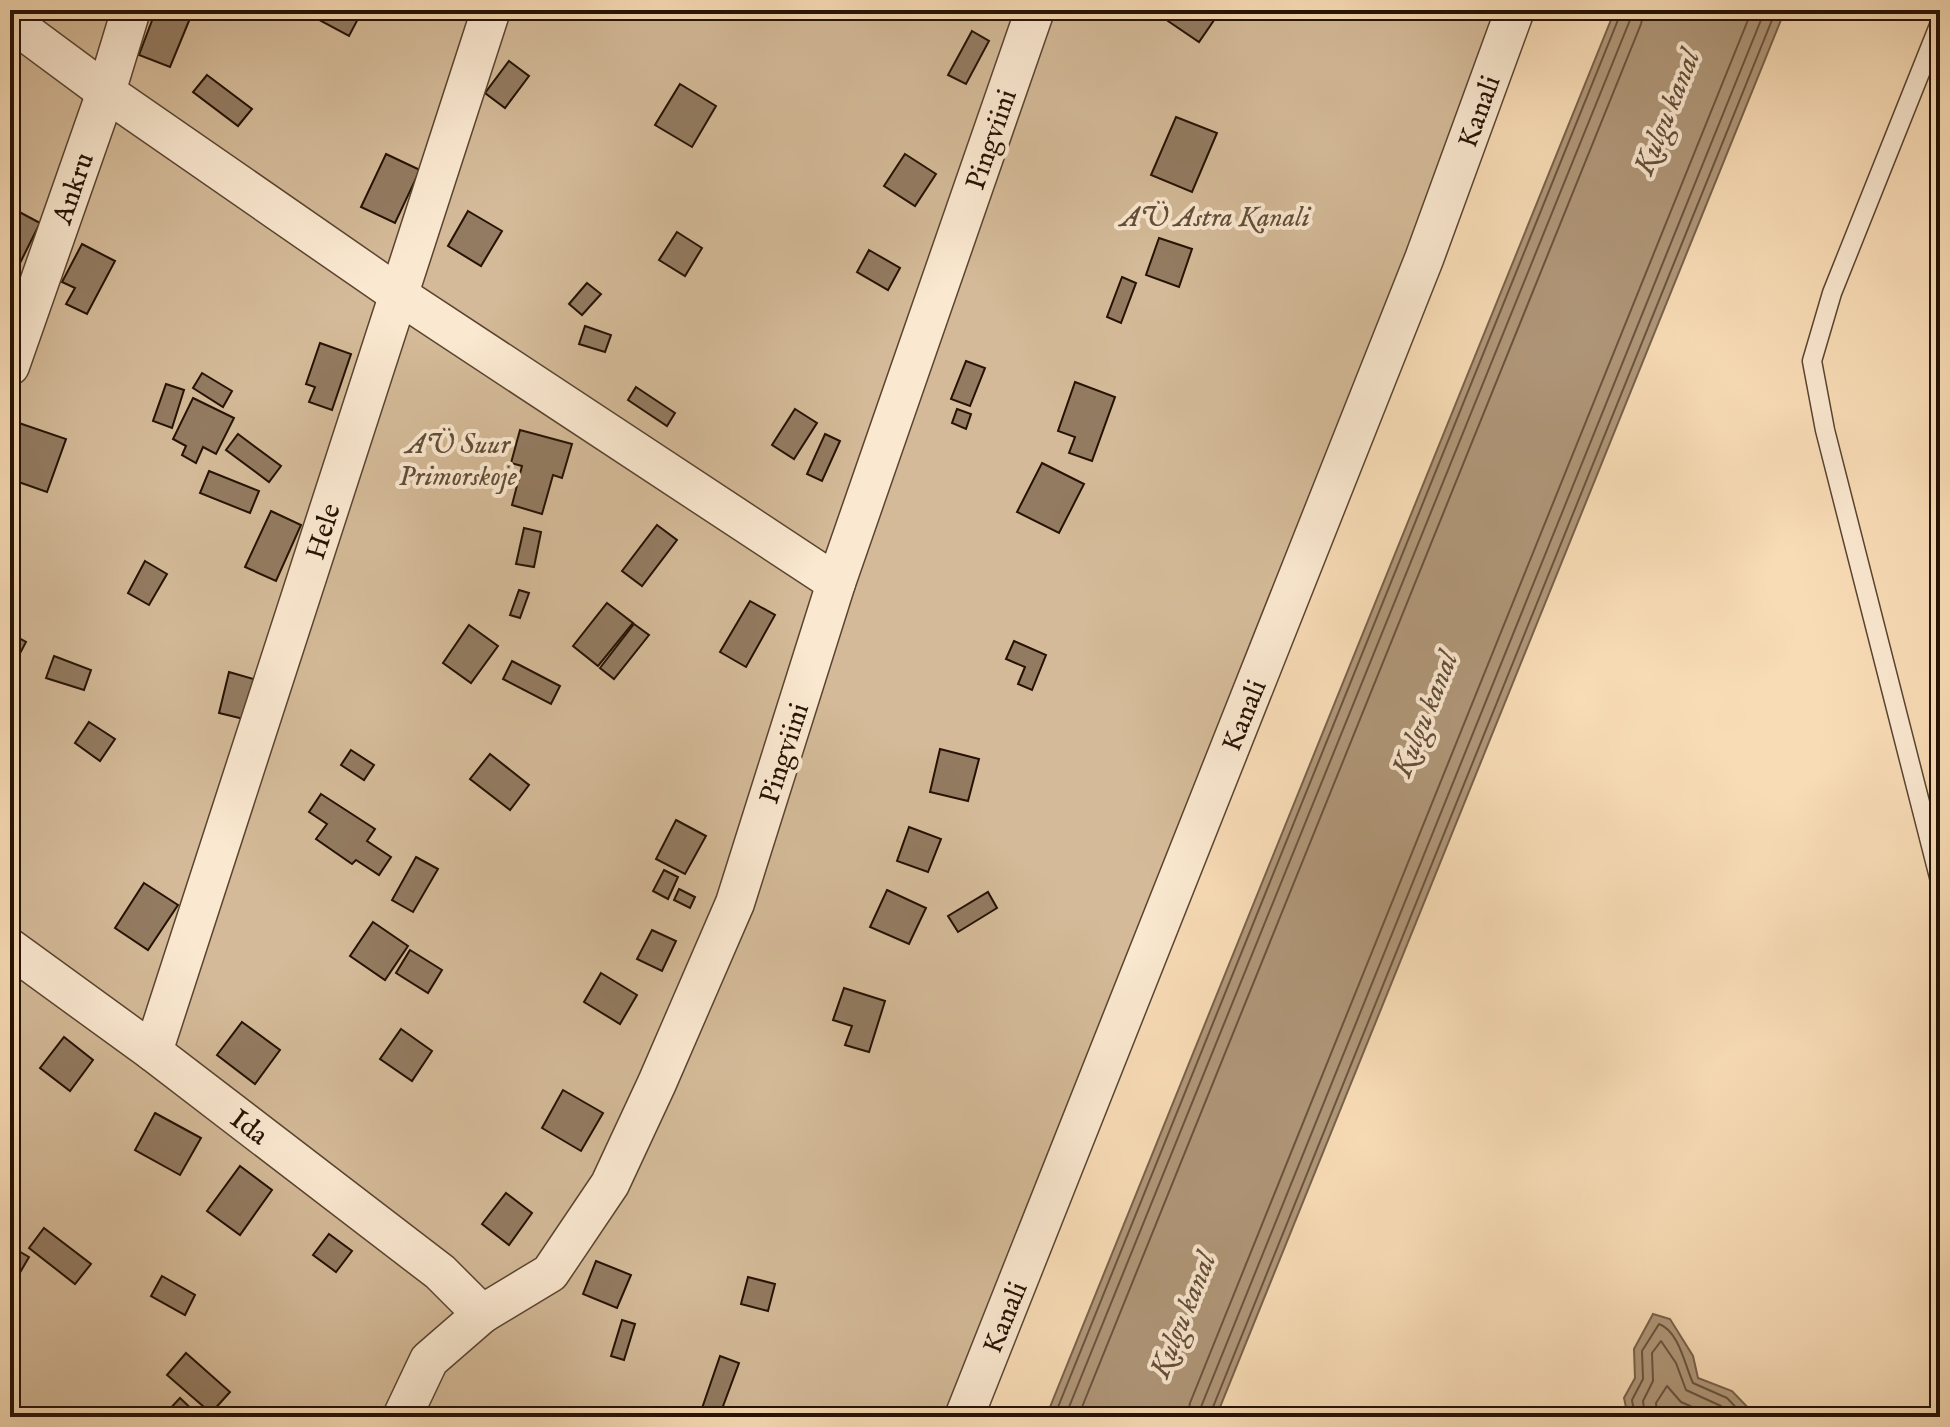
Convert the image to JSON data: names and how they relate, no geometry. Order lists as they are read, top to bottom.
{
  "streets": {
    "street": [
      "Kanali",
      "Pingviini",
      "Ankru",
      "Hele",
      "Ida"
    ]
  },
  "crossings": [
    ["Pingviini", "Ida"],
    ["Hele", "Ida"]
  ],
  "water": ["Kulgu kanal"],
  "parks": ["AÜ Astra Kanali", "AÜ Suur Primorskoje"]
}
